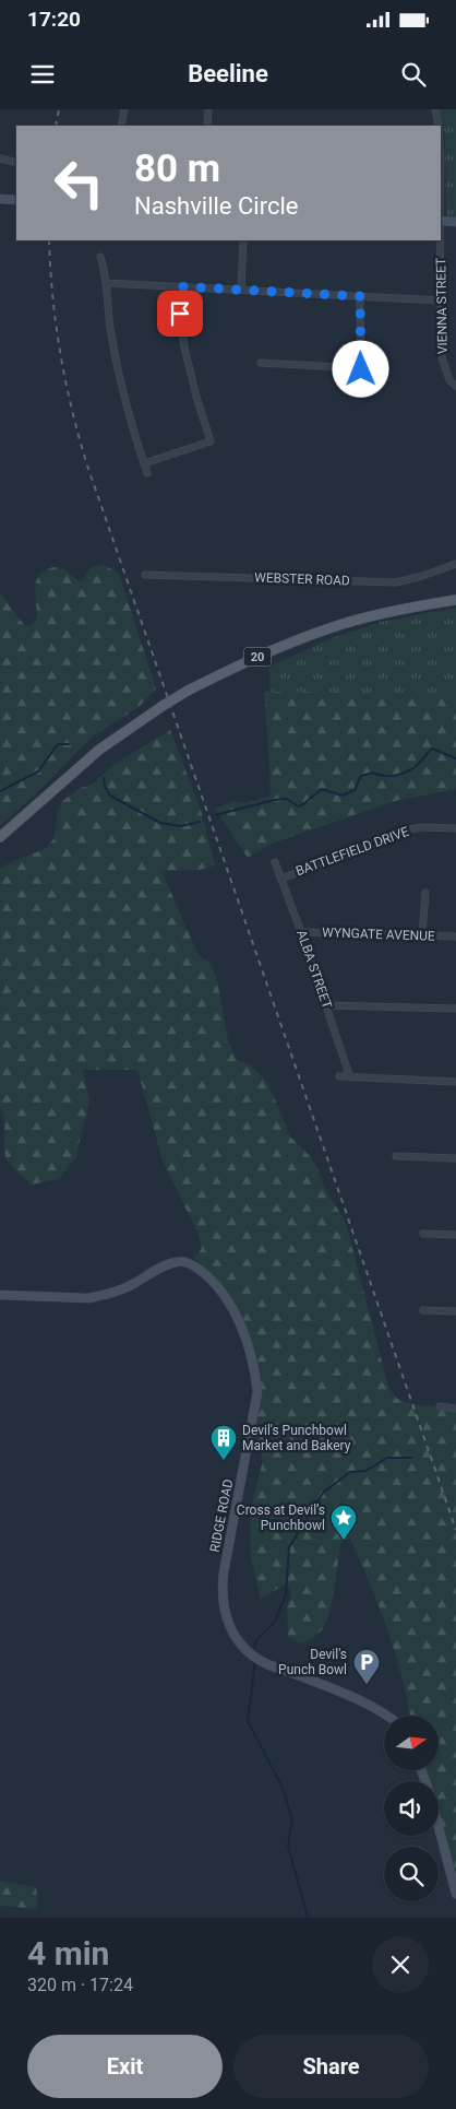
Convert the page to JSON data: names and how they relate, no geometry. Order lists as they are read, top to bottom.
{
  "streets": {
    "main road": ["20", "RIDGE ROAD"],
    "street": [
      "VIENNA STREET",
      "WEBSTER ROAD",
      "BATTLEFIELD DRIVE",
      "WYNGATE AVENUE",
      "ALBA STREET"
    ]
  },
  "crossings": [
    ["BATTLEFIELD DRIVE", "ALBA STREET"],
    ["WYNGATE AVENUE", "ALBA STREET"]
  ],
  "places": {
    "building": ["Devil's Punchbowl Market and Bakery"],
    "place": ["Cross at Devil’s Punchbowl"],
    "parking": ["Devil's Punch Bowl"]
  },
  "north": "right",
  "page": {
    "status": "17:20",
    "header": "Beeline",
    "turn": ["80 m", "Nashville Circle"],
    "heading": ["4 min", "320 m · 17:24"],
    "buttons": ["Exit", "Share"]
  }
}
